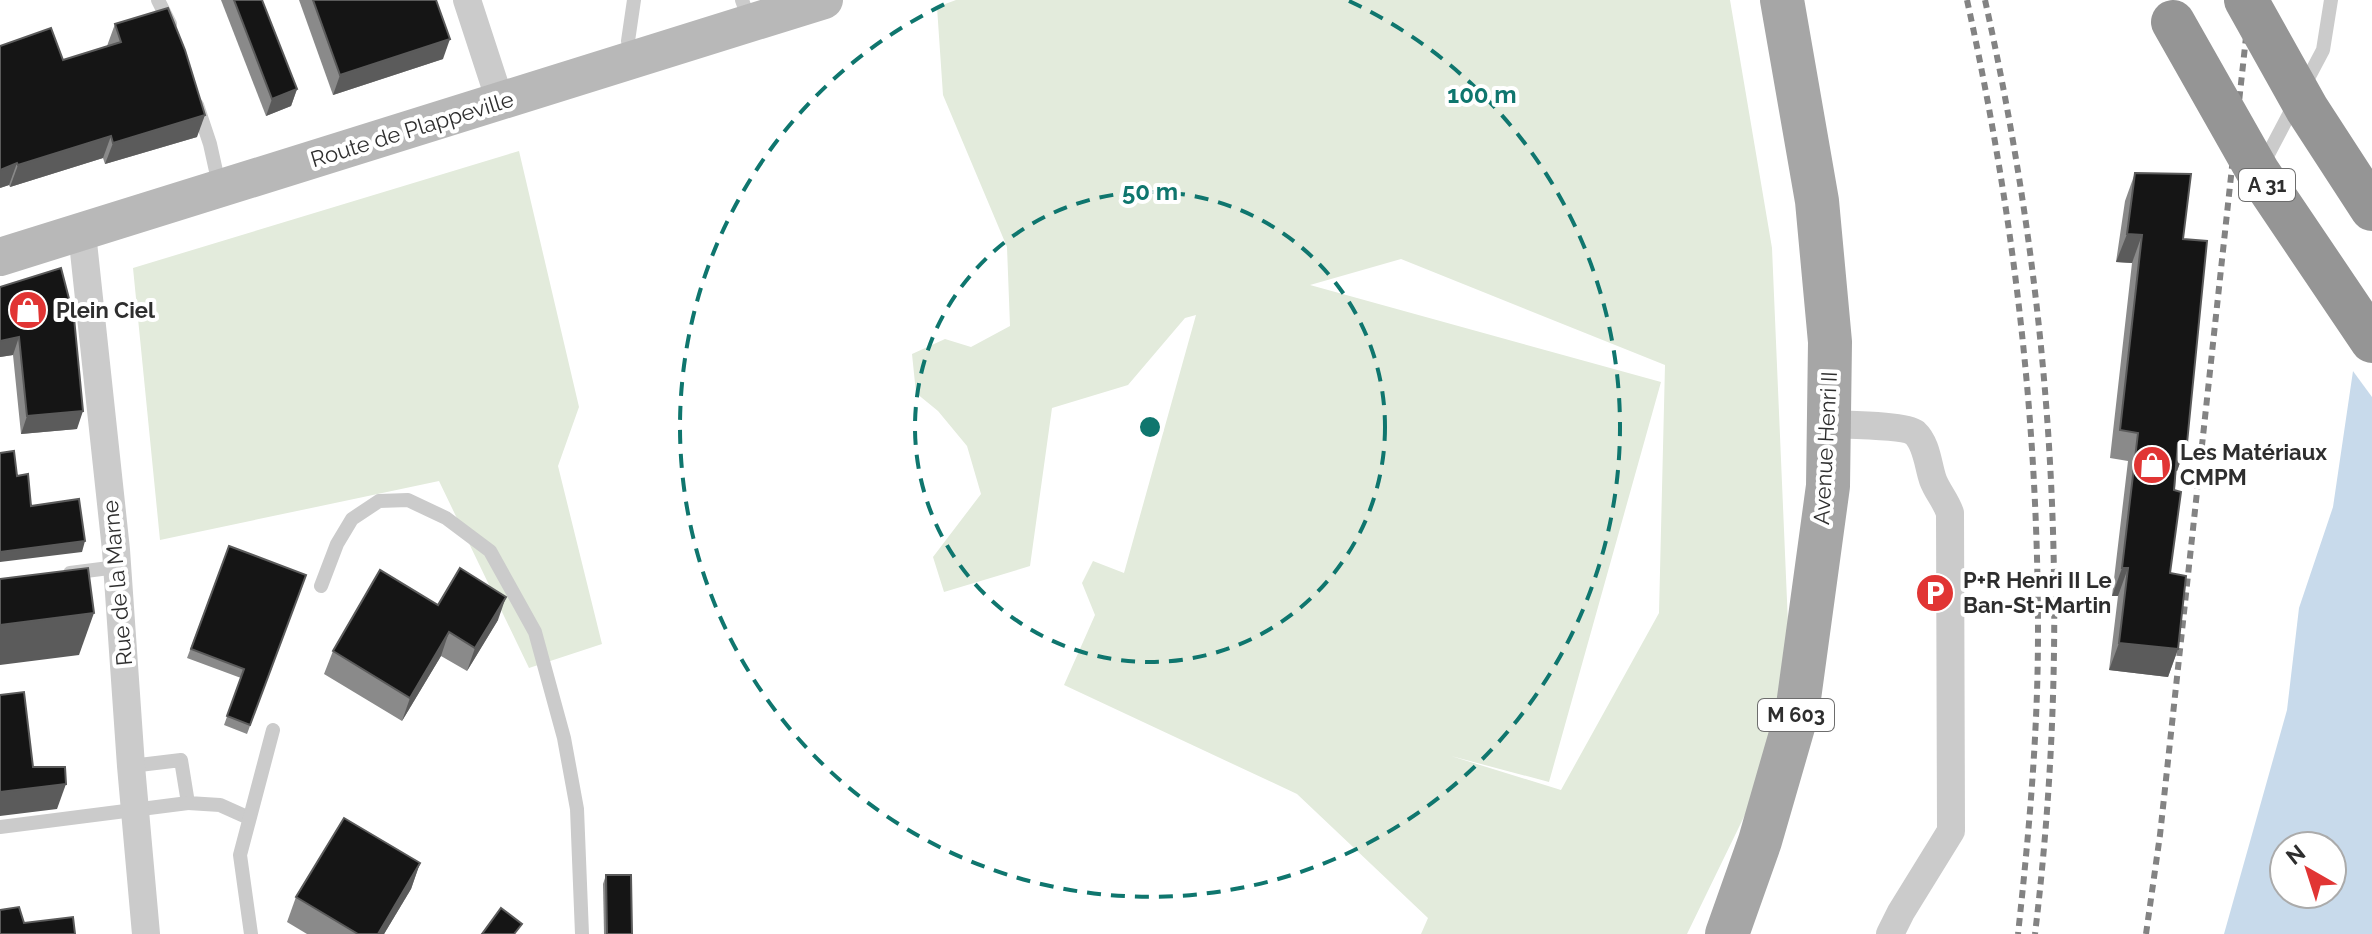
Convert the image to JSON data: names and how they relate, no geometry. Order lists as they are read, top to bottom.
{
  "streets": {
    "highway": ["A 31"],
    "main road": ["Avenue Henri II", "M 603"],
    "street": ["Route de Plappeville", "Rue de la Marne"]
  },
  "crossings": [
    ["Route de Plappeville", "Rue de la Marne"]
  ],
  "places": {
    "shop": ["Plein Ciel", "Les Matériaux CMPM"],
    "parking": ["P+R Henri II Le Ban-St-Martin"]
  },
  "north": "top left",
  "rings": ["100 m", "50 m"]
}
